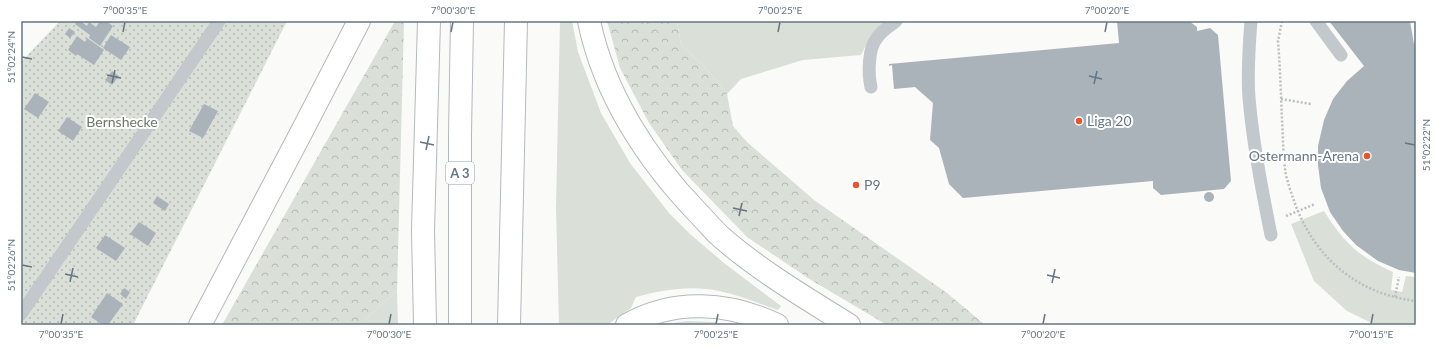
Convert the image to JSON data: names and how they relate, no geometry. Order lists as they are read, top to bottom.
{
  "streets": {
    "highway": ["A 3"]
  },
  "parks": ["Bernshecke"],
  "places": ["Liga 20", "Ostermann-Arena", "P9"],
  "coordinates": [
    "7°00'35\"E",
    "7°00'30\"E",
    "7°00'25\"E",
    "7°00'20\"E",
    "51°02'24\"N",
    "51°02'22\"N",
    "51°02'26\"N",
    "7°00'15\"E"
  ]
}
